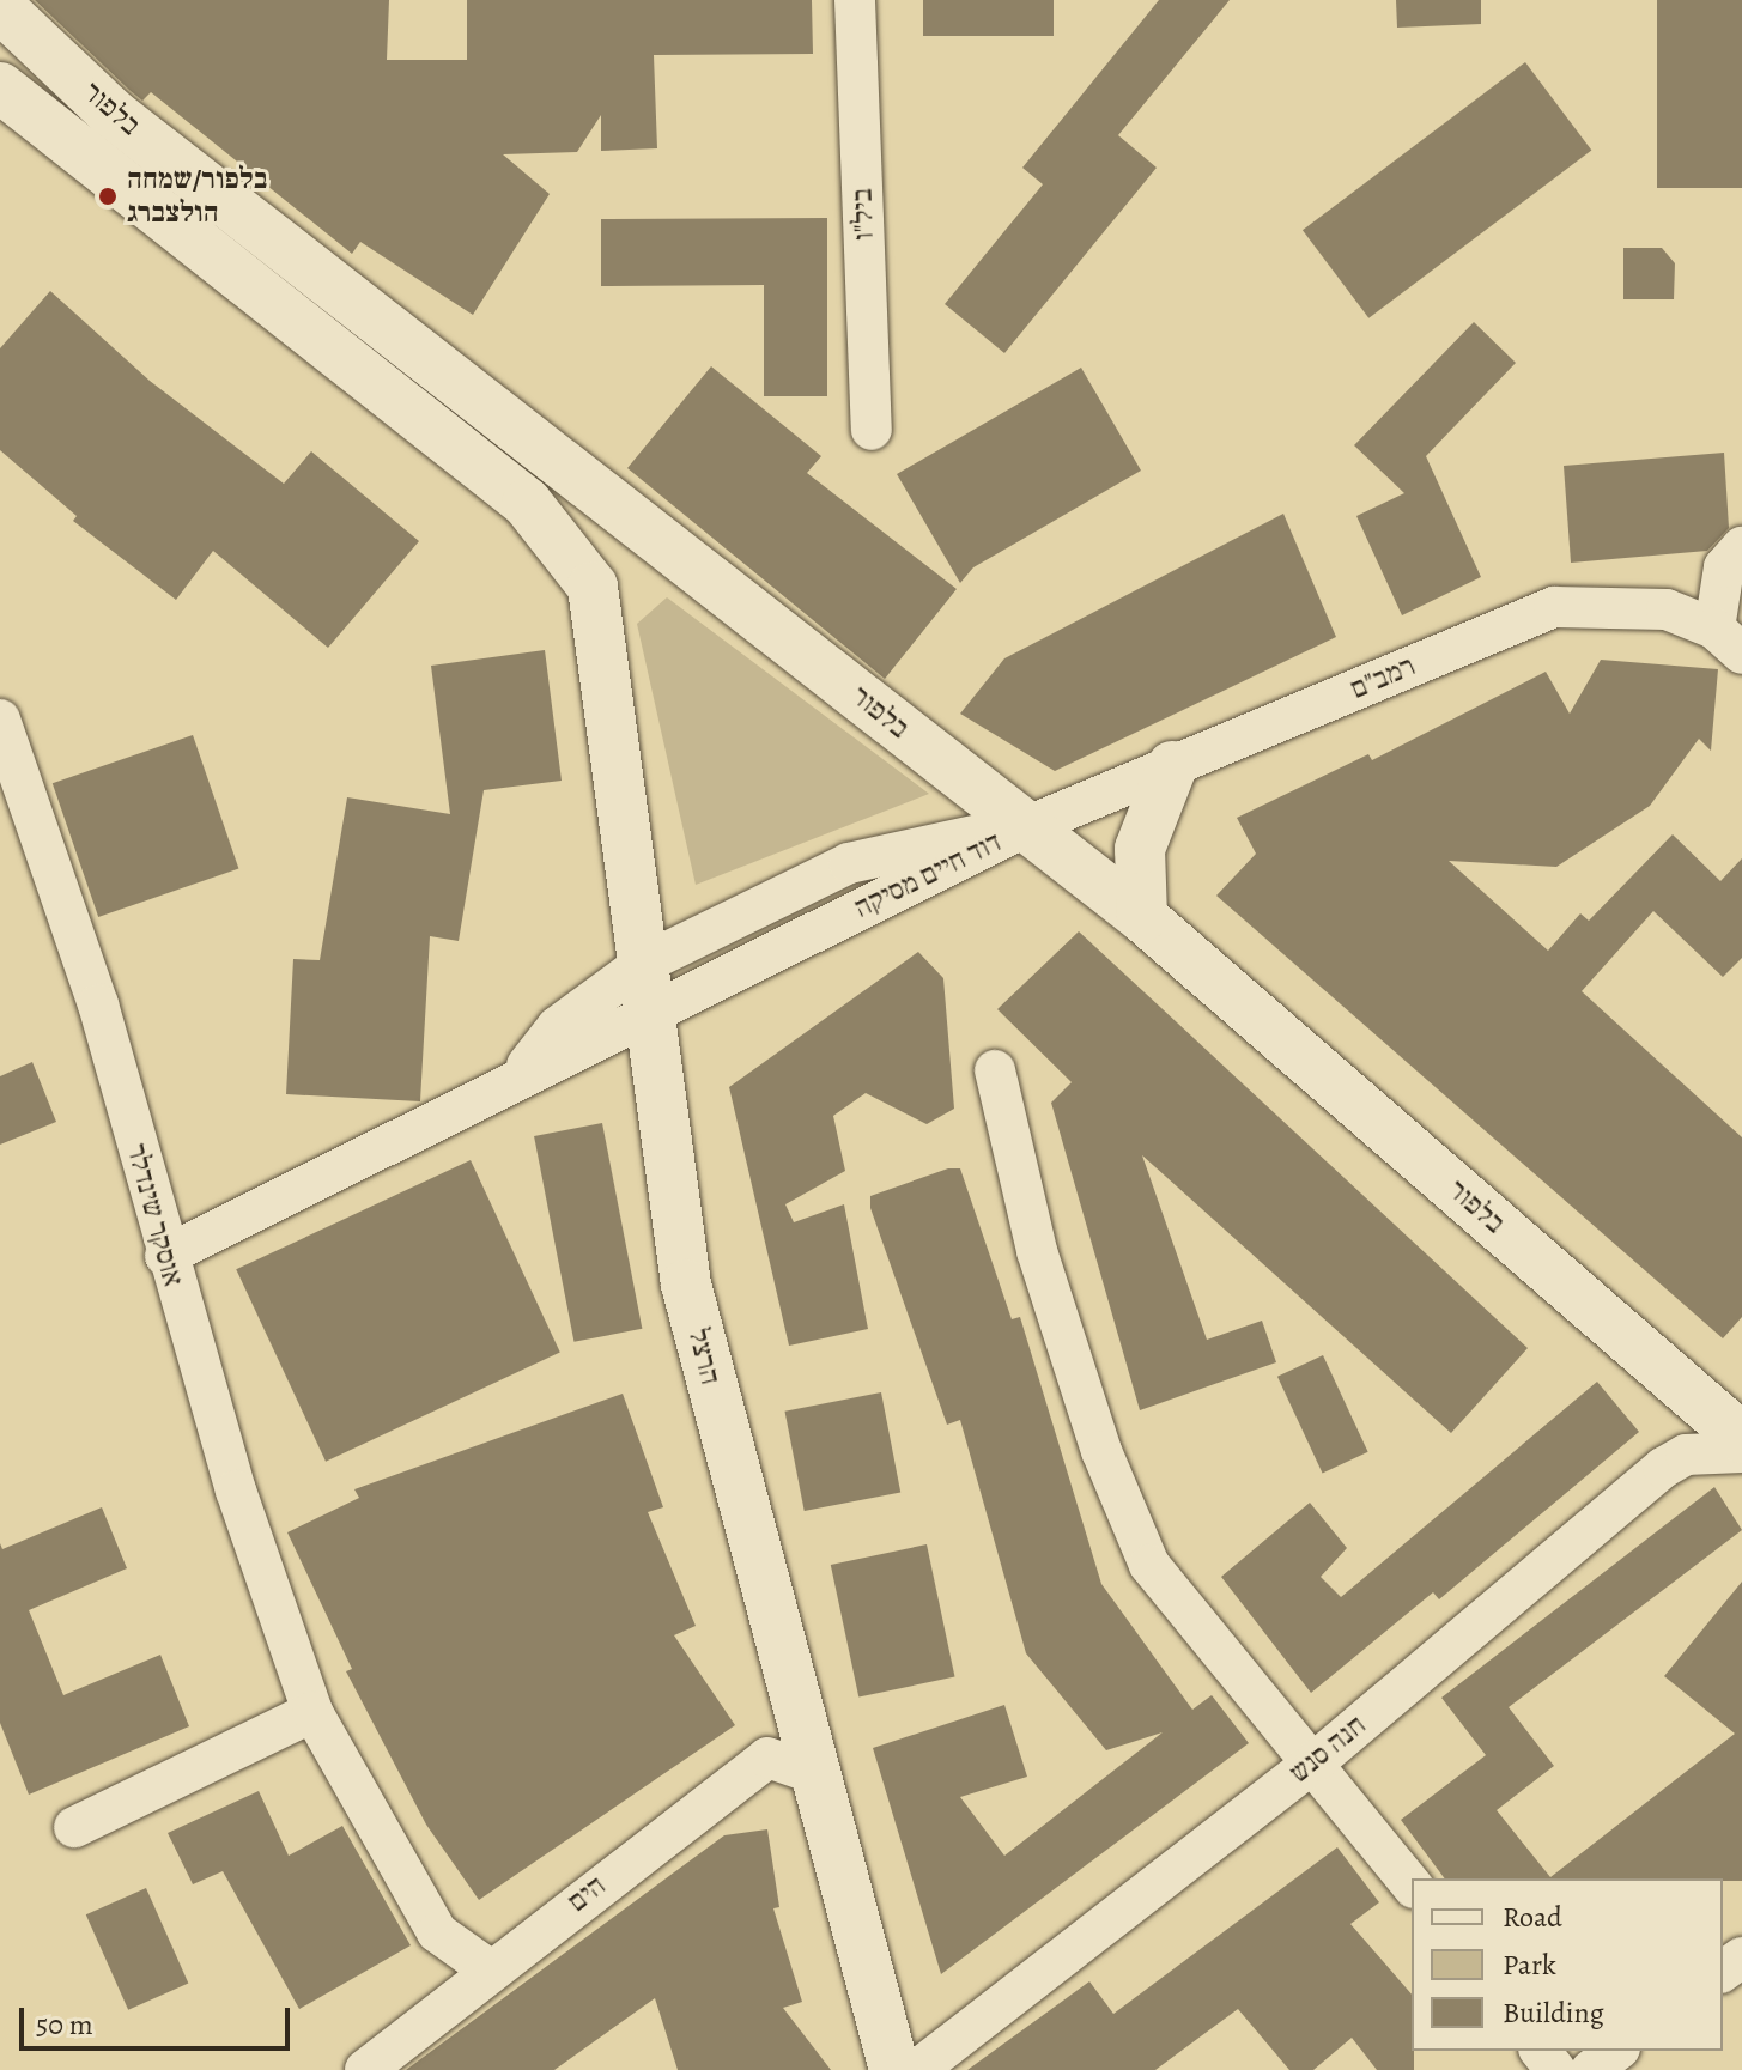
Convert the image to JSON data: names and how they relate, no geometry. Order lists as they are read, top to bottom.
{
  "streets": {
    "street": [
      "בלפור",
      "ביל\"ו",
      "רמב\"ם",
      "דוד חיים מסיקה",
      "אוסקר שינדלר",
      "הרצל",
      "חנה סנש",
      "הים"
    ]
  },
  "crossings": [
    ["בלפור", "רמב\"ם"],
    ["בלפור", "דוד חיים מסיקה"],
    ["בלפור", "הרצל"],
    ["רמב\"ם", "דוד חיים מסיקה"],
    ["דוד חיים מסיקה", "אוסקר שינדלר"],
    ["דוד חיים מסיקה", "הרצל"],
    ["אוסקר שינדלר", "הים"],
    ["הרצל", "הים"]
  ],
  "places": ["בלפור/שמחה הולצברג"],
  "legend": ["Road", "Park", "Building"],
  "scale_bar": "50 m"
}
